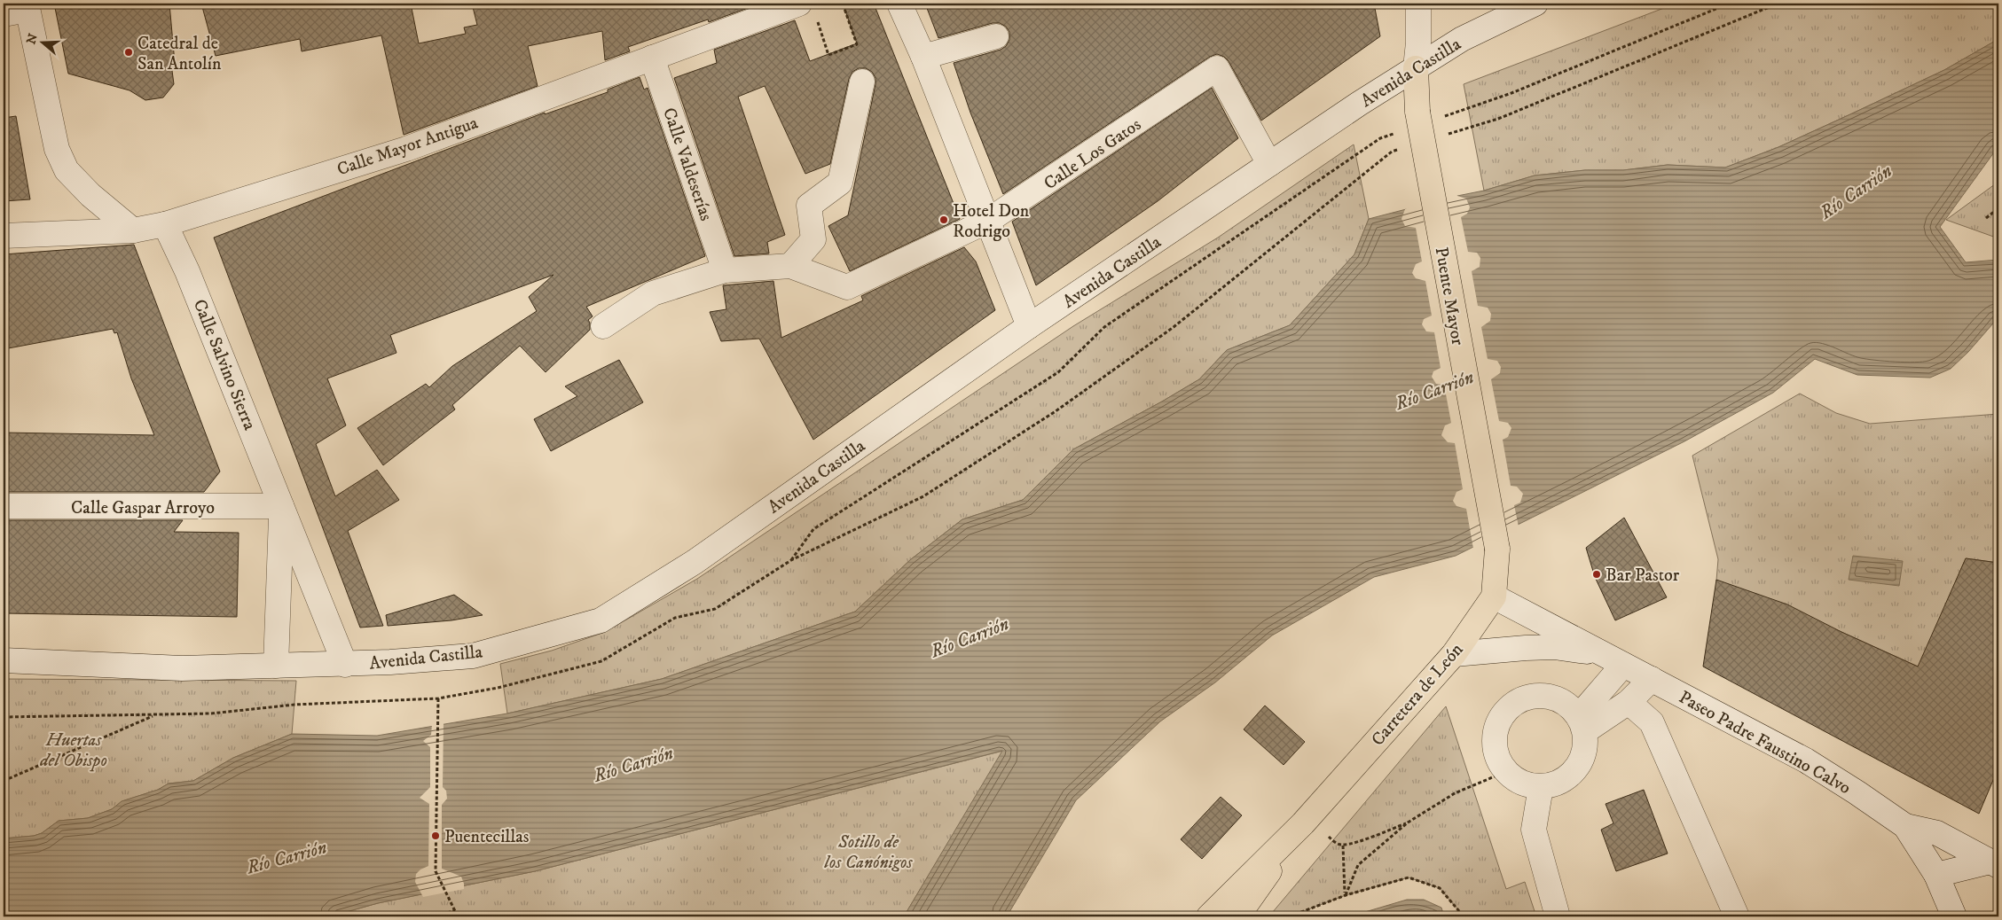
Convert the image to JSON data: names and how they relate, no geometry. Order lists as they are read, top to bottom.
{
  "streets": {
    "highway": ["Puente Mayor", "Carretera de León"],
    "street": [
      "Avenida Castilla",
      "Calle Mayor Antigua",
      "Calle Los Gatos",
      "Calle Valdeserías",
      "Calle Salvino Sierra",
      "Calle Gaspar Arroyo",
      "Paseo Padre Faustino Calvo"
    ]
  },
  "crossings": [
    ["Avenida Castilla", "Calle Los Gatos"],
    ["Avenida Castilla", "Puente Mayor"],
    ["Avenida Castilla", "Calle Salvino Sierra"],
    ["Calle Mayor Antigua", "Calle Valdeserías"],
    ["Calle Mayor Antigua", "Calle Salvino Sierra"],
    ["Puente Mayor", "Carretera de León"],
    ["Puente Mayor", "Paseo Padre Faustino Calvo"],
    ["Calle Salvino Sierra", "Calle Gaspar Arroyo"],
    ["Carretera de León", "Paseo Padre Faustino Calvo"]
  ],
  "water": ["Río Carrión"],
  "parks": ["Huertas del Obispo", "Sotillo de los Canónigos"],
  "places": [
    "Catedral de San Antolín",
    "Hotel Don Rodrigo",
    "Bar Pastor",
    "Puentecillas"
  ],
  "north": "left"
}
